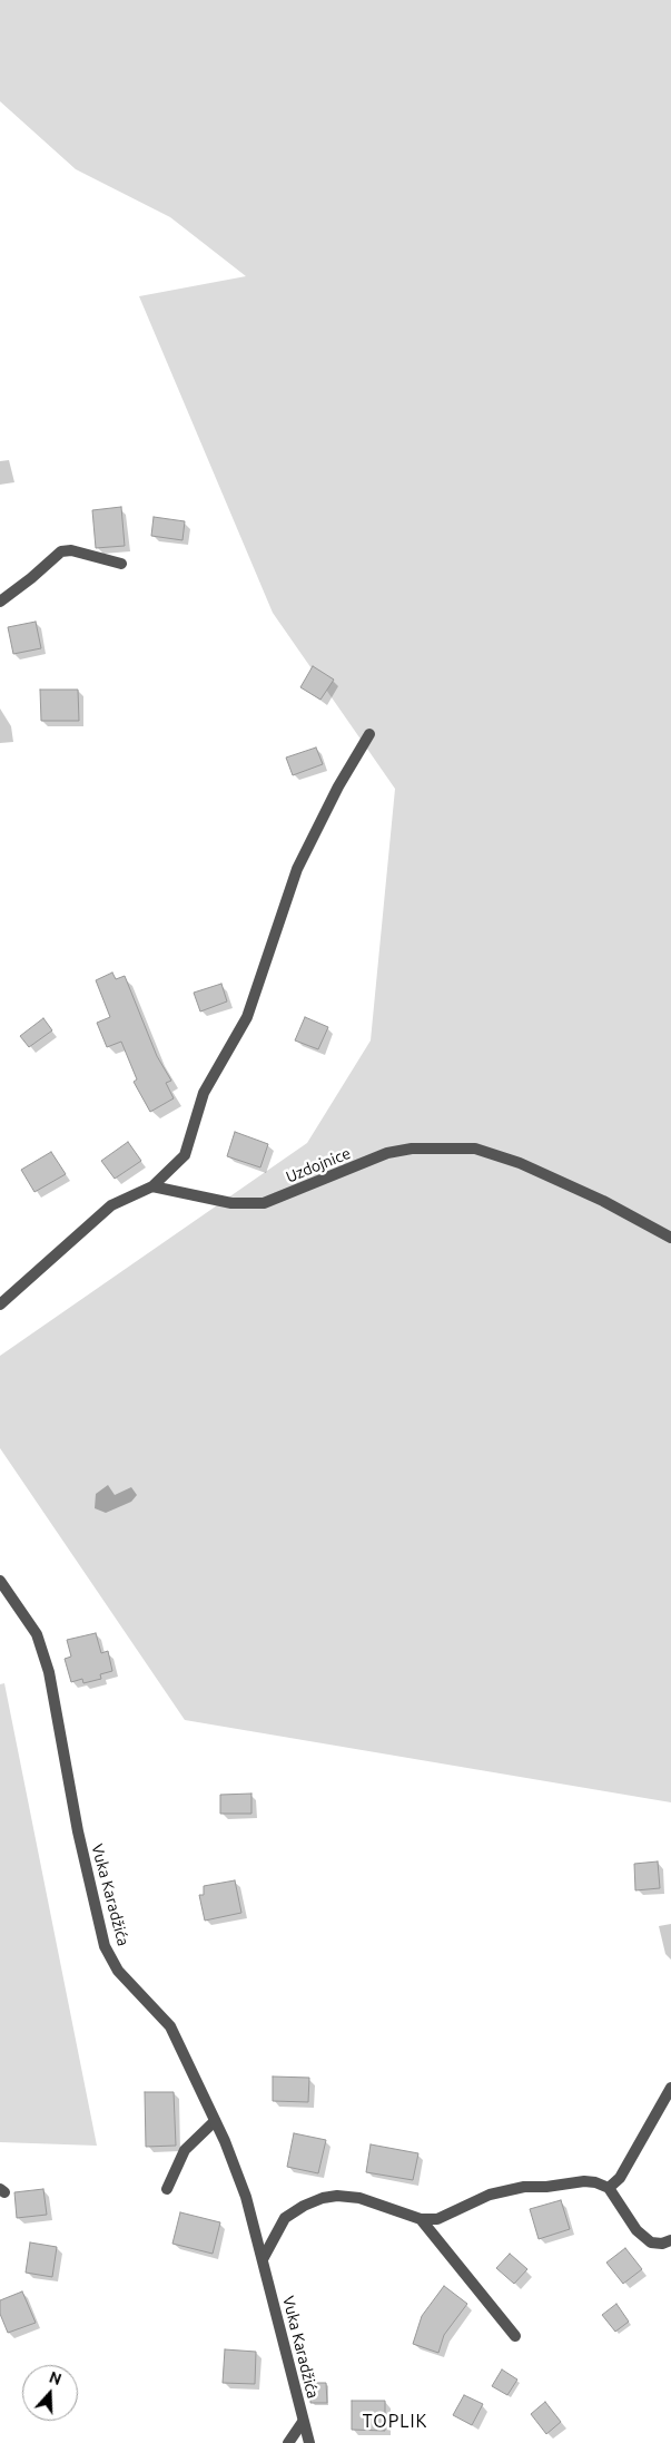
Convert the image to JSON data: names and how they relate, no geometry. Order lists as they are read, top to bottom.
{
  "streets": {
    "street": ["Uzdojnice", "Vuka Karadžića"]
  },
  "districts": ["TOPLIK"],
  "north": "top"
}
